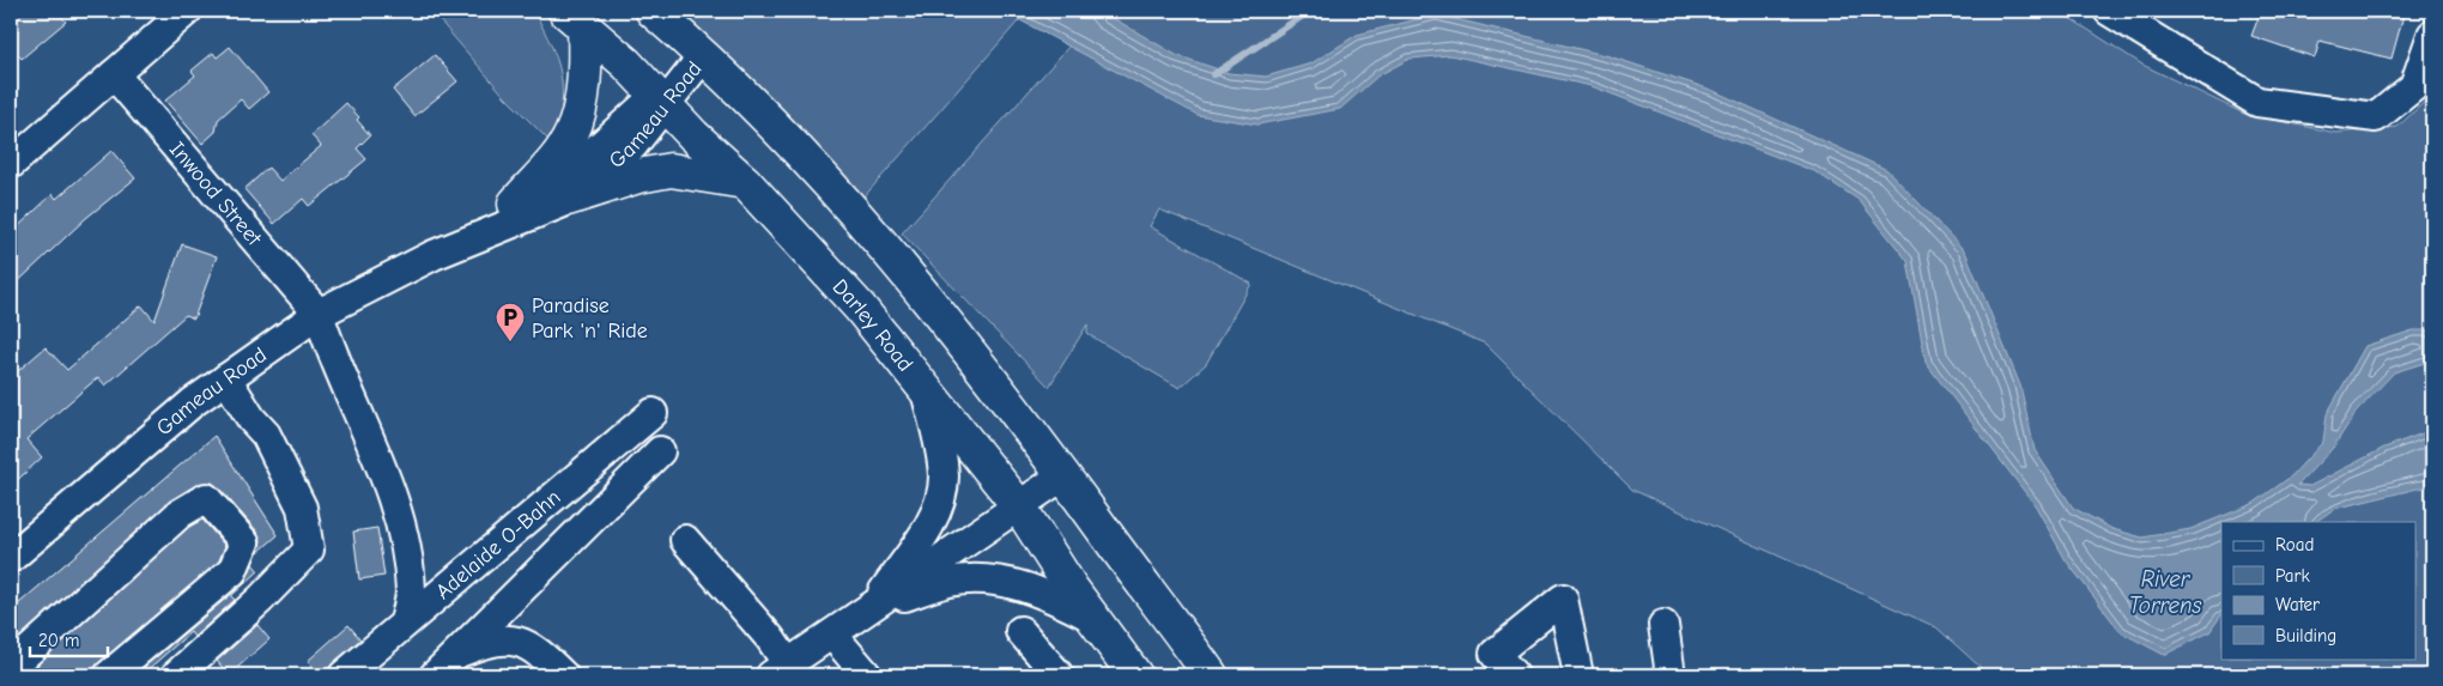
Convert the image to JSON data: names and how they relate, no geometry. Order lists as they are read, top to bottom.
{
  "streets": {
    "main road": ["Darley Road"],
    "street": ["Gameau Road", "Inwood Street", "Adelaide O-Bahn"]
  },
  "crossings": [
    ["Gameau Road", "Inwood Street"],
    ["Gameau Road", "Darley Road"]
  ],
  "water": ["River Torrens"],
  "places": {
    "parking": ["Paradise Park 'n' Ride"]
  },
  "legend": [
    "Road",
    "Park",
    "Water",
    "Building"
  ],
  "scale_bar": "20 m"
}
